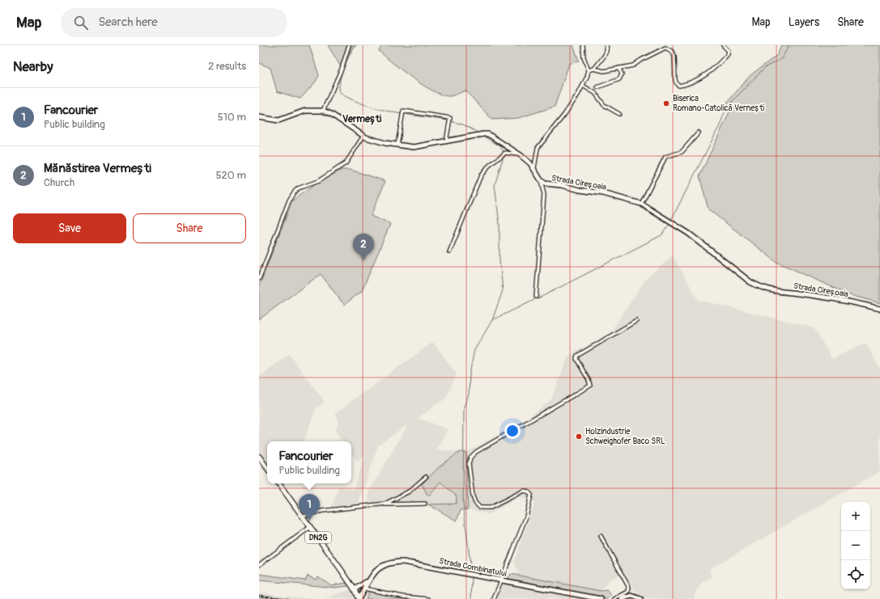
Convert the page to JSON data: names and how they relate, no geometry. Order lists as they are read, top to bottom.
{
  "streets": {
    "main road": ["DN2G", "Strada Combinatului"],
    "street": ["Strada Cireșoaia"]
  },
  "districts": ["Vermești"],
  "places": ["Biserica Romano-Catolică Vernești", "Holzindustrie Schweighofer Baco SRL"],
  "page": {
    "header": "Map",
    "search": "Search here",
    "nav": ["Map", "Layers", "Share"],
    "heading": ["Nearby", "2 results"],
    "list": [
      {
        "mark": "1",
        "name": "Fancourier",
        "note": "Public building",
        "value": "510 m"
      },
      {
        "mark": "2",
        "name": "Mănăstirea Vermești",
        "note": "Church",
        "value": "520 m"
      }
    ],
    "buttons": ["Save", "Share"],
    "pins": ["2", "1"],
    "popup": ["Fancourier", "Public building"],
    "map_buttons": ["+", "−"]
  }
}
